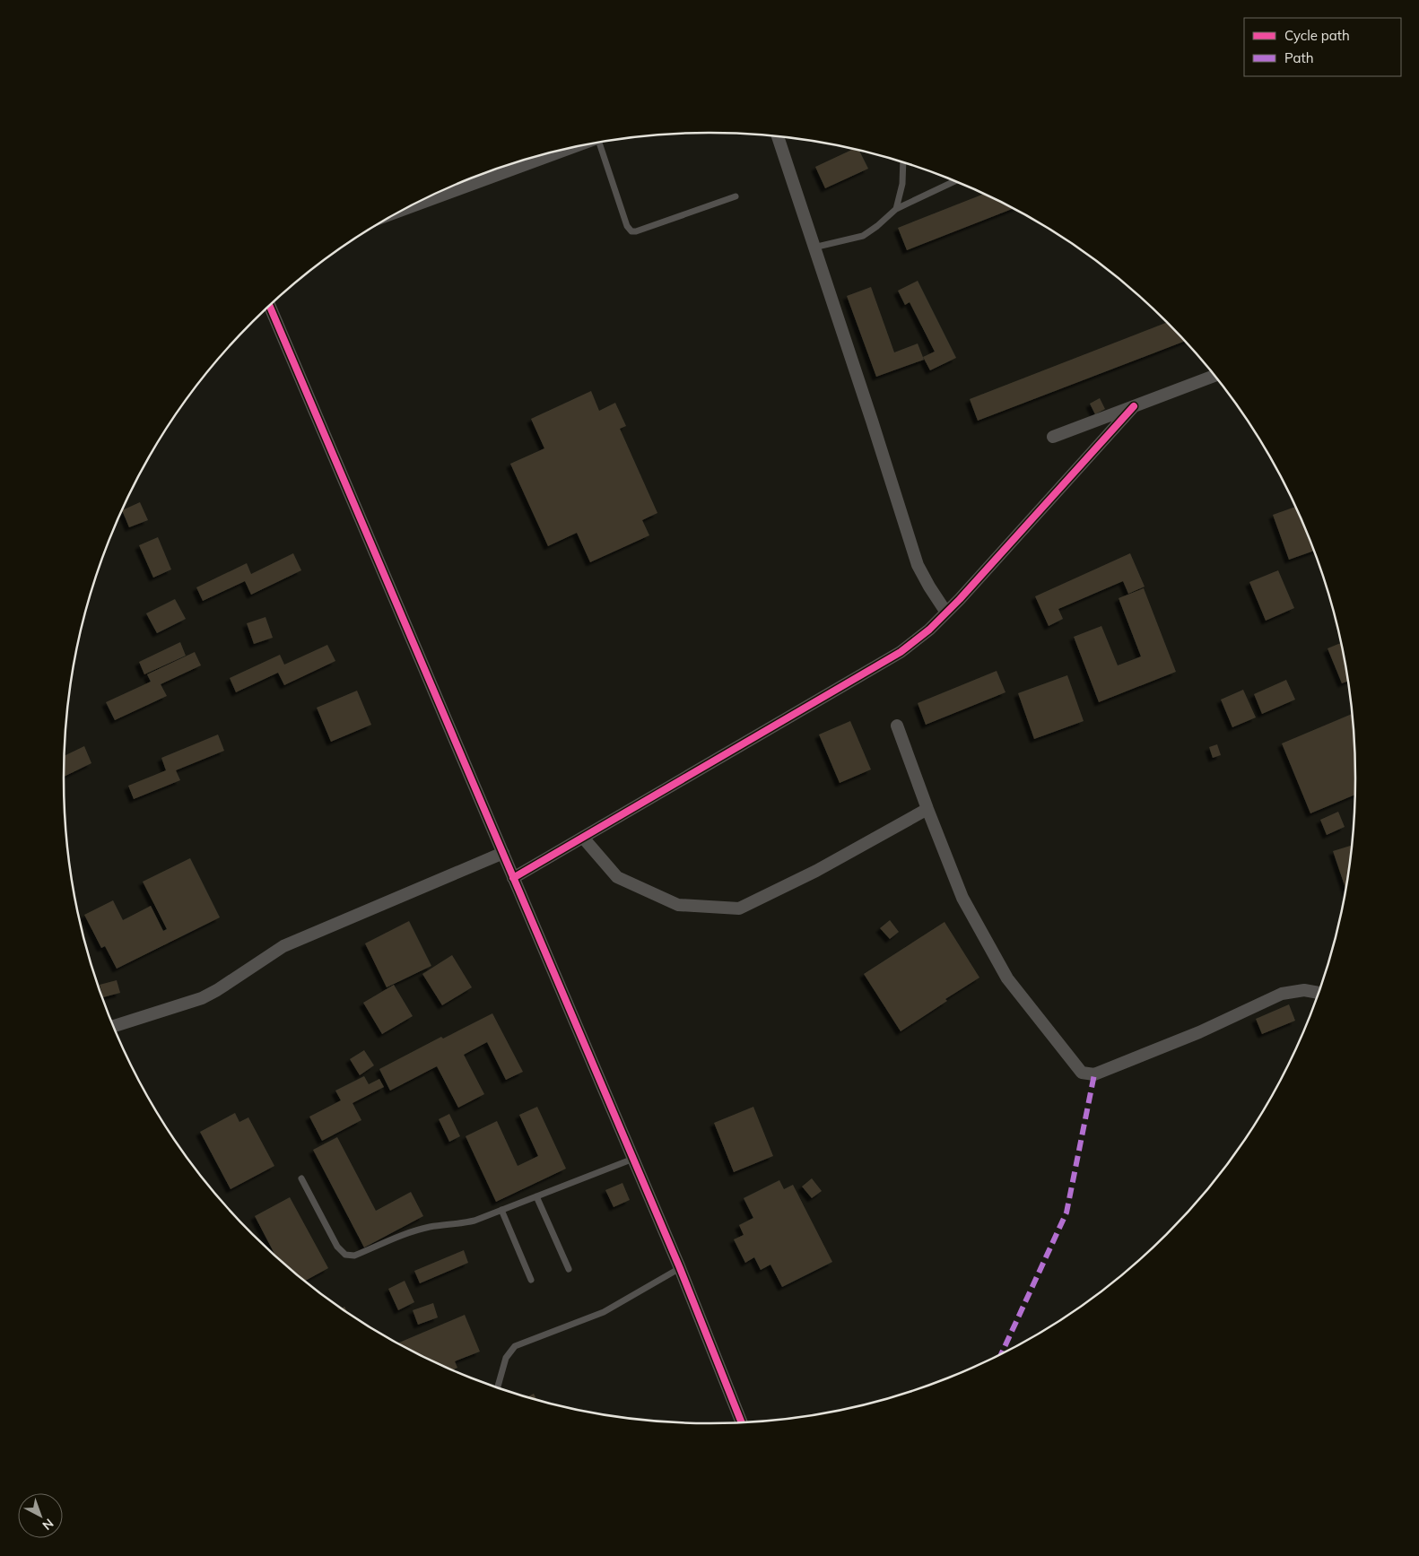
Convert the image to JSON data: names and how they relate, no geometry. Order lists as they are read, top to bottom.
{
  "legend": ["Cycle path", "Path"],
  "north": "bottom right"
}
